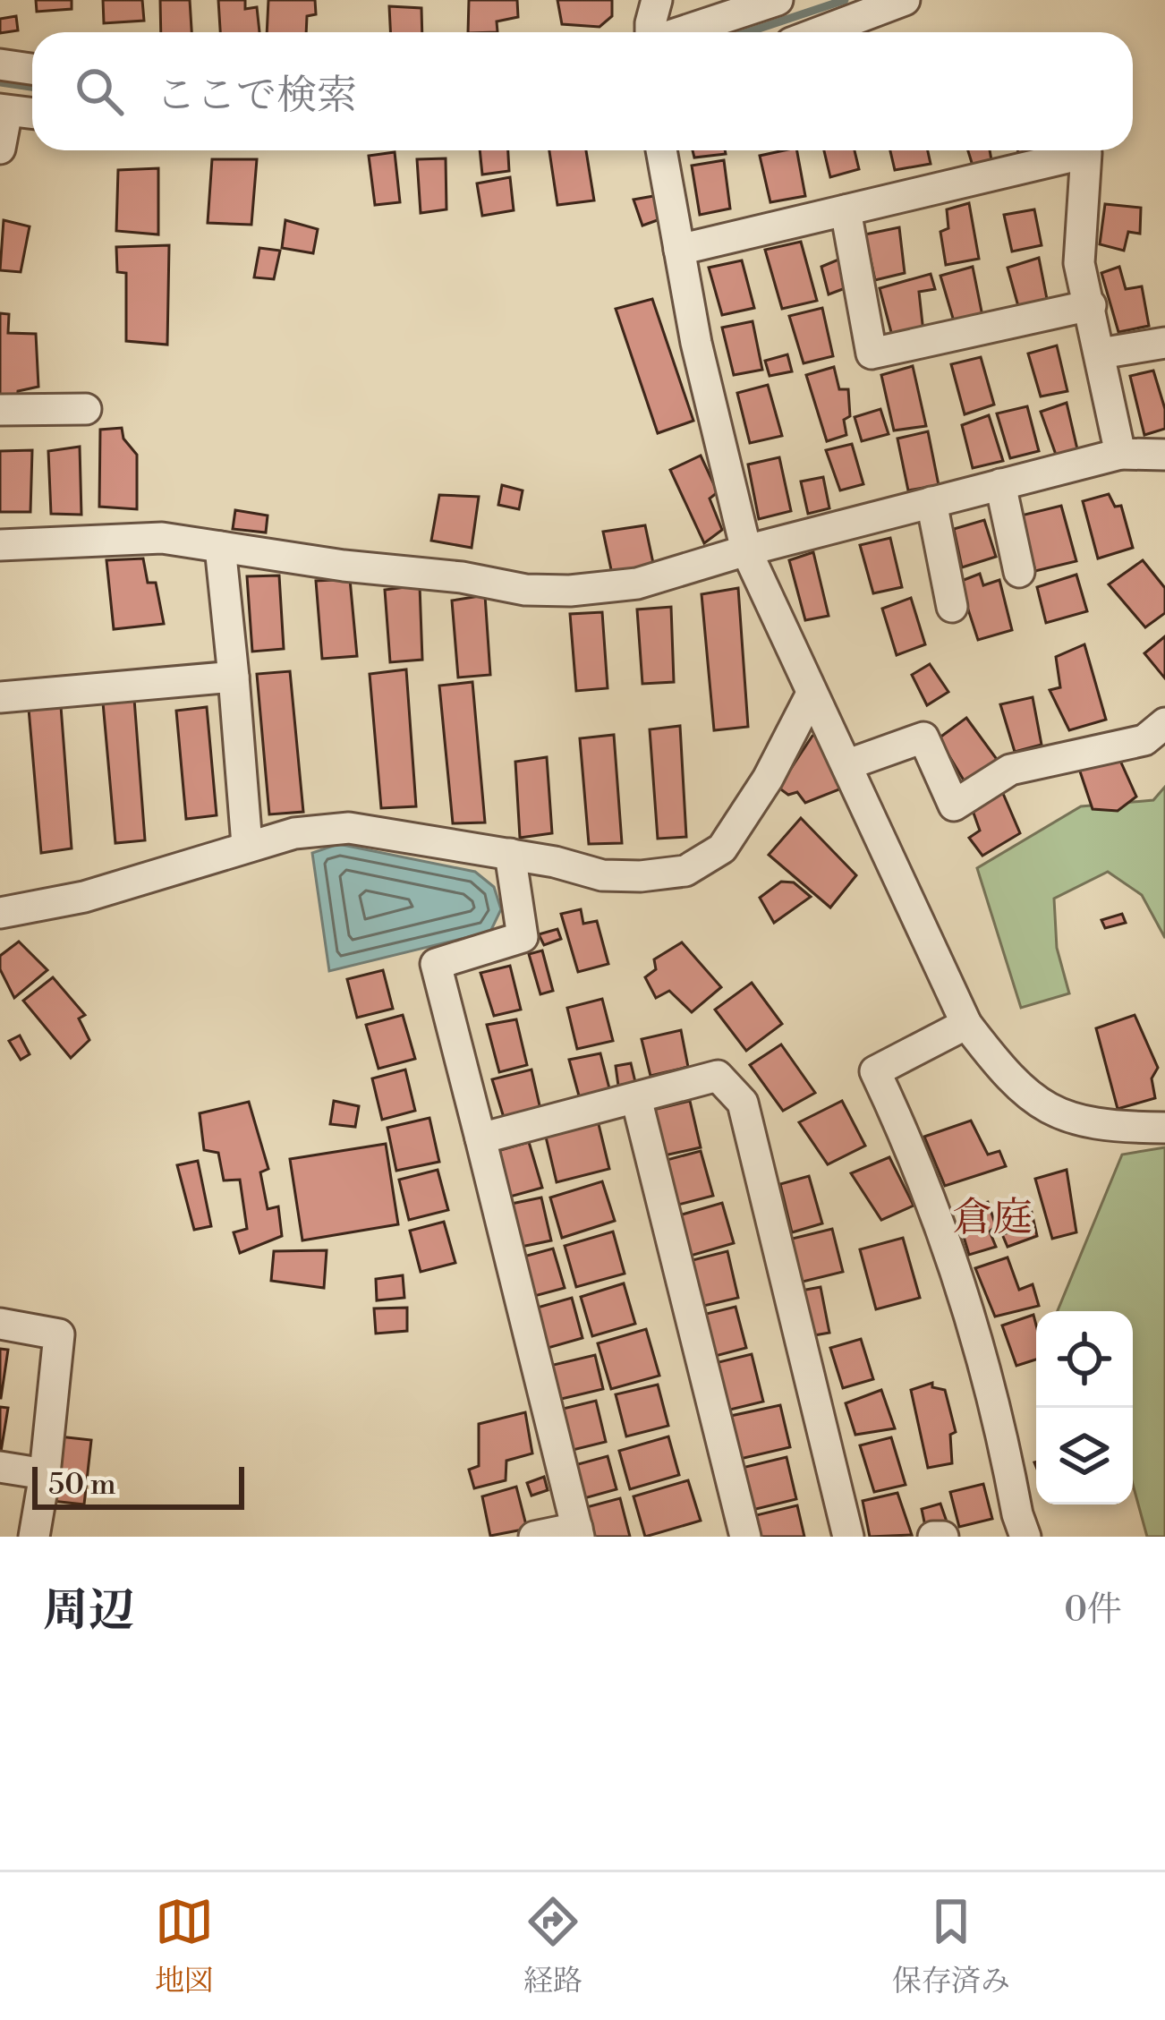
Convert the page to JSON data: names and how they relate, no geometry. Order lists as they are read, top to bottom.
{
  "districts": ["倉庭"],
  "scale_bar": "50 m",
  "page": {
    "search": "ここで検索",
    "scale": "50 m",
    "heading": ["周辺", "0件"],
    "nav": ["地図", "経路", "保存済み"]
  }
}
